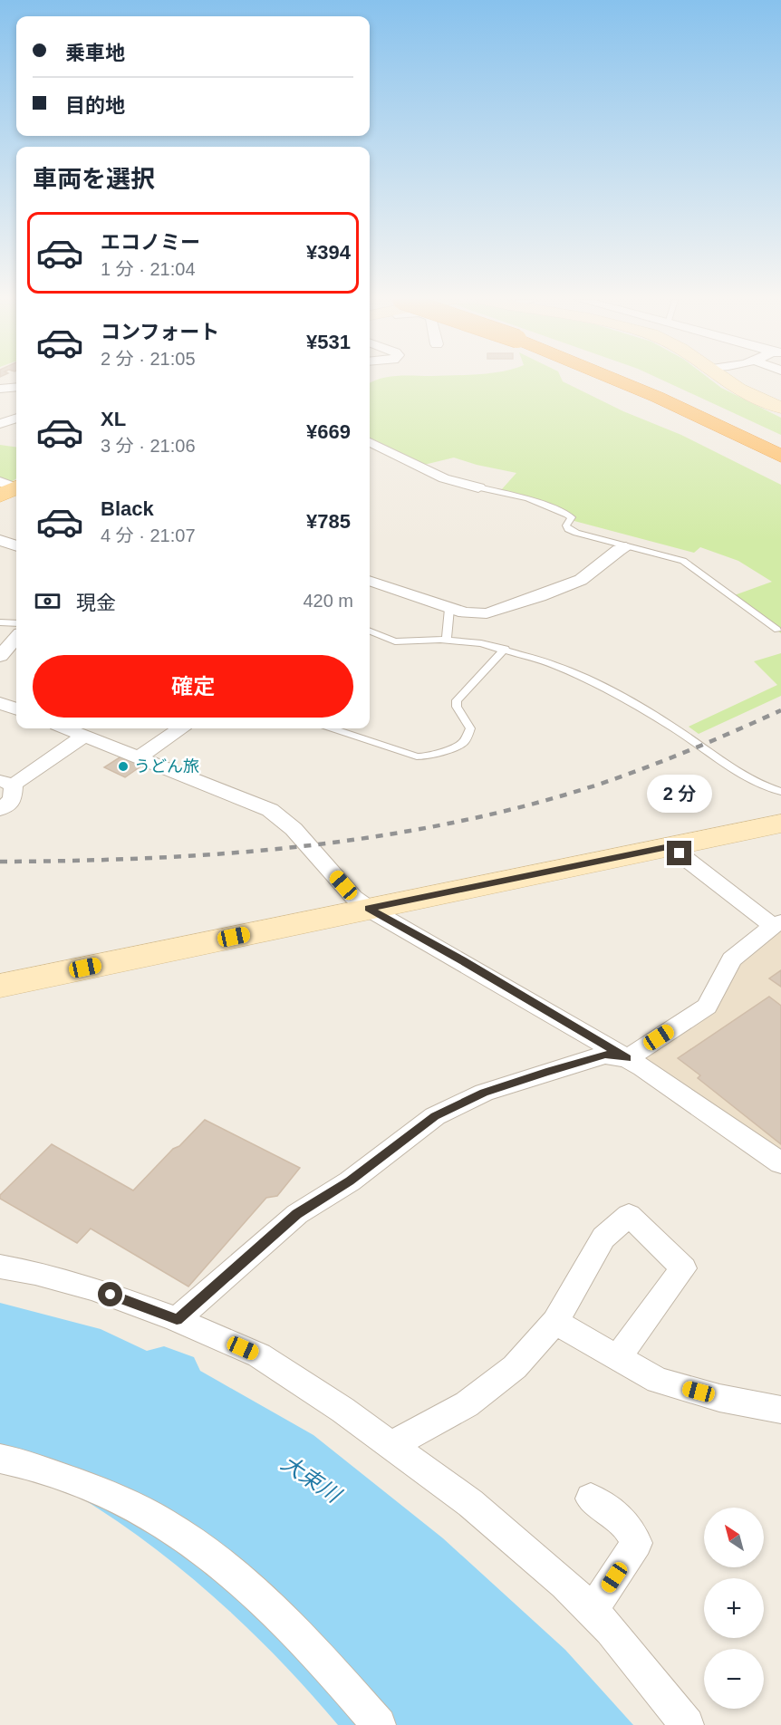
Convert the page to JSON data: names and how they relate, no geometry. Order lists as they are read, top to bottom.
{
  "water": ["大束川"],
  "places": ["うどん旅"],
  "north": "top left",
  "page": {
    "banner": ["乗車地", "目的地"],
    "heading": "車両を選択",
    "list": [
      {
        "name": "エコノミー",
        "note": "1 分 · 21:04",
        "value": "¥394"
      },
      {
        "name": "コンフォート",
        "note": "2 分 · 21:05",
        "value": "¥531"
      },
      {
        "name": "XL",
        "note": "3 分 · 21:06",
        "value": "¥669"
      },
      {
        "name": "Black",
        "note": "4 分 · 21:07",
        "value": "¥785"
      }
    ],
    "pay": ["現金", "420 m"],
    "buttons": "確定",
    "bubble": "2 分",
    "map_buttons": ["+", "−"]
  }
}
